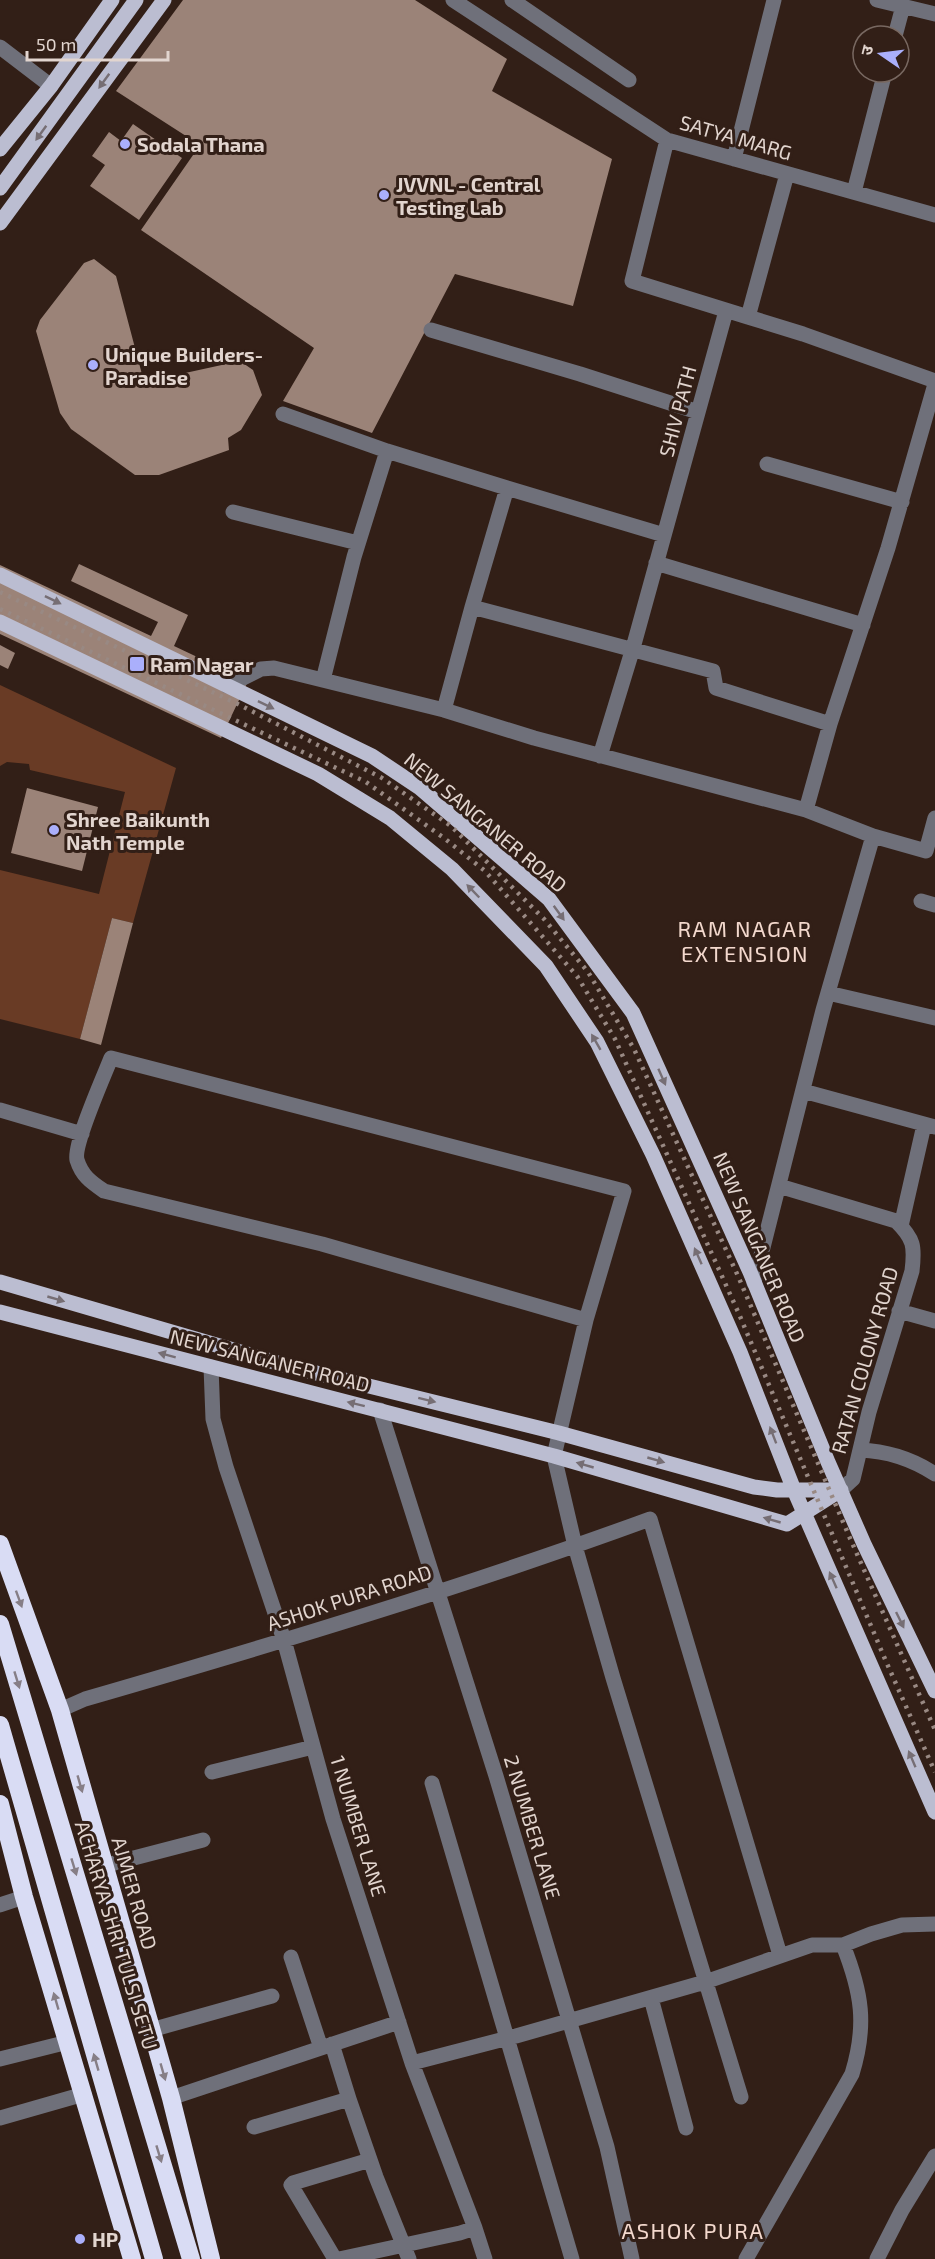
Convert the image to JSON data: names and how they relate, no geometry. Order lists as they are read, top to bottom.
{
  "streets": {
    "highway": ["AJMER ROAD", "ACHARYA SHRI TULSI SETU"],
    "main road": ["NEW SANGANER ROAD"],
    "street": [
      "SATYA MARG",
      "SHIV PATH",
      "RATAN COLONY ROAD",
      "ASHOK PURA ROAD",
      "1 NUMBER LANE",
      "2 NUMBER LANE"
    ]
  },
  "crossings": [
    ["NEW SANGANER ROAD", "RATAN COLONY ROAD"],
    ["NEW SANGANER ROAD", "1 NUMBER LANE"],
    ["NEW SANGANER ROAD", "2 NUMBER LANE"],
    ["ASHOK PURA ROAD", "1 NUMBER LANE"],
    ["ASHOK PURA ROAD", "2 NUMBER LANE"],
    ["ASHOK PURA ROAD", "AJMER ROAD"]
  ],
  "districts": ["RAM NAGAR EXTENSION", "ASHOK PURA"],
  "places": {
    "other": [
      "Sodala Thana",
      "JVVNL - Central Testing Lab",
      "Unique Builders- Paradise",
      "Shree Baikunth Nath Temple",
      "HP"
    ],
    "transit": ["Ram Nagar"]
  },
  "scale_bar": "50 m",
  "north": "left"
}
